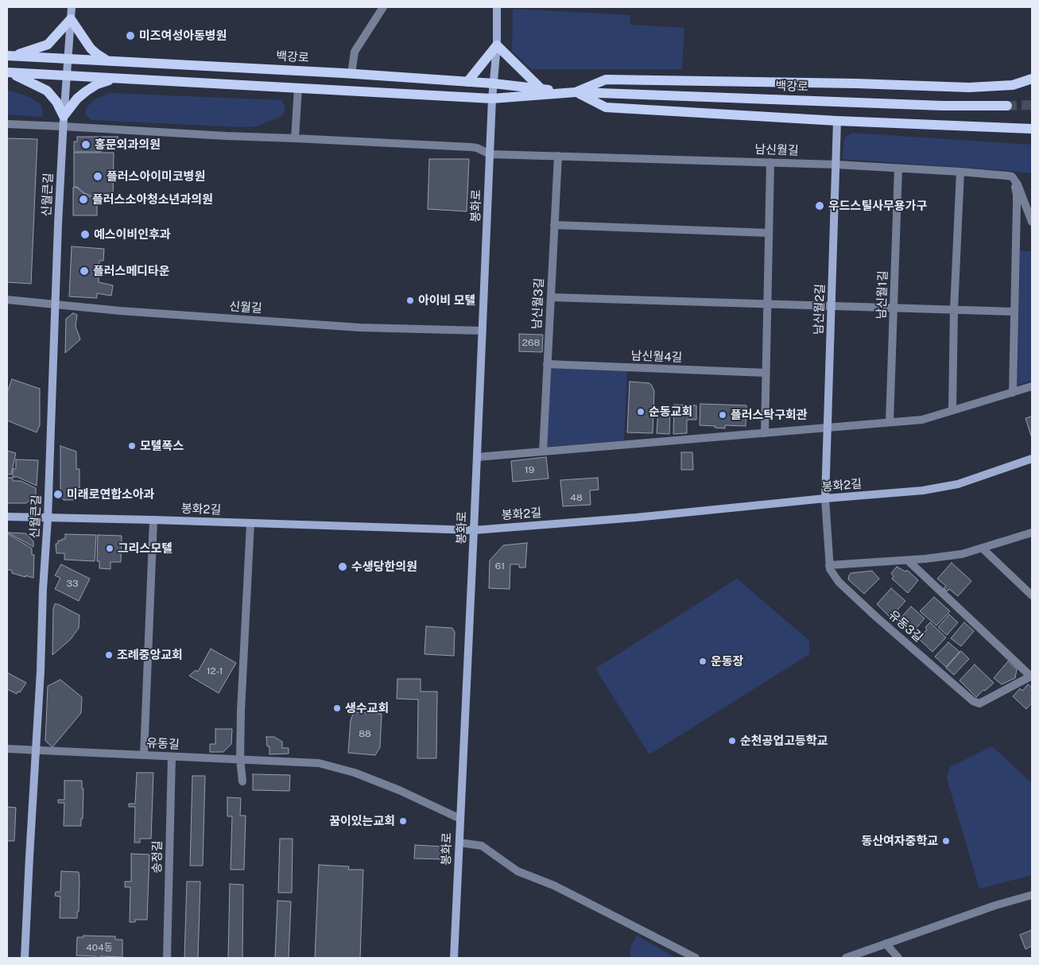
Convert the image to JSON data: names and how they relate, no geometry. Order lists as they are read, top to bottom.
{
  "streets": {
    "main road": ["백강로"],
    "street": [
      "남신월길",
      "신월큰길",
      "봉화로",
      "남신월1길",
      "남신월3길",
      "신월길",
      "남신월2길",
      "남신월4길",
      "봉화2길",
      "유동3길",
      "유동길",
      "송정길"
    ]
  },
  "crossings": [
    ["백강로", "신월큰길"],
    ["백강로", "봉화로"],
    ["남신월길", "신월큰길"],
    ["남신월길", "봉화로"],
    ["남신월길", "남신월1길"],
    ["남신월길", "남신월3길"],
    ["남신월길", "남신월2길"],
    ["신월큰길", "신월길"],
    ["신월큰길", "봉화2길"],
    ["신월큰길", "유동길"],
    ["봉화로", "신월길"],
    ["봉화로", "봉화2길"],
    ["봉화로", "유동길"],
    ["남신월3길", "남신월4길"],
    ["남신월2길", "봉화2길"],
    ["남신월2길", "유동3길"],
    ["봉화2길", "유동3길"],
    ["유동길", "송정길"]
  ],
  "places": [
    "미즈여성아동병원",
    "홍문외과의원",
    "플러스아이미코병원",
    "플러스소아청소년과의원",
    "우드스틸사무용가구",
    "예스이비인후과",
    "플러스메디타운",
    "아이비 모텔",
    "순동교회",
    "플러스탁구회관",
    "모텔폭스",
    "미래로연합소아과",
    "그리스모텔",
    "수생당한의원",
    "조례중앙교회",
    "운동장",
    "생수교회",
    "순천공업고등학교",
    "꿈이있는교회",
    "동산여자중학교"
  ],
  "house_numbers": [
    "268",
    "19",
    "48",
    "61",
    "33",
    "12-1",
    "88",
    "404동"
  ]
}
